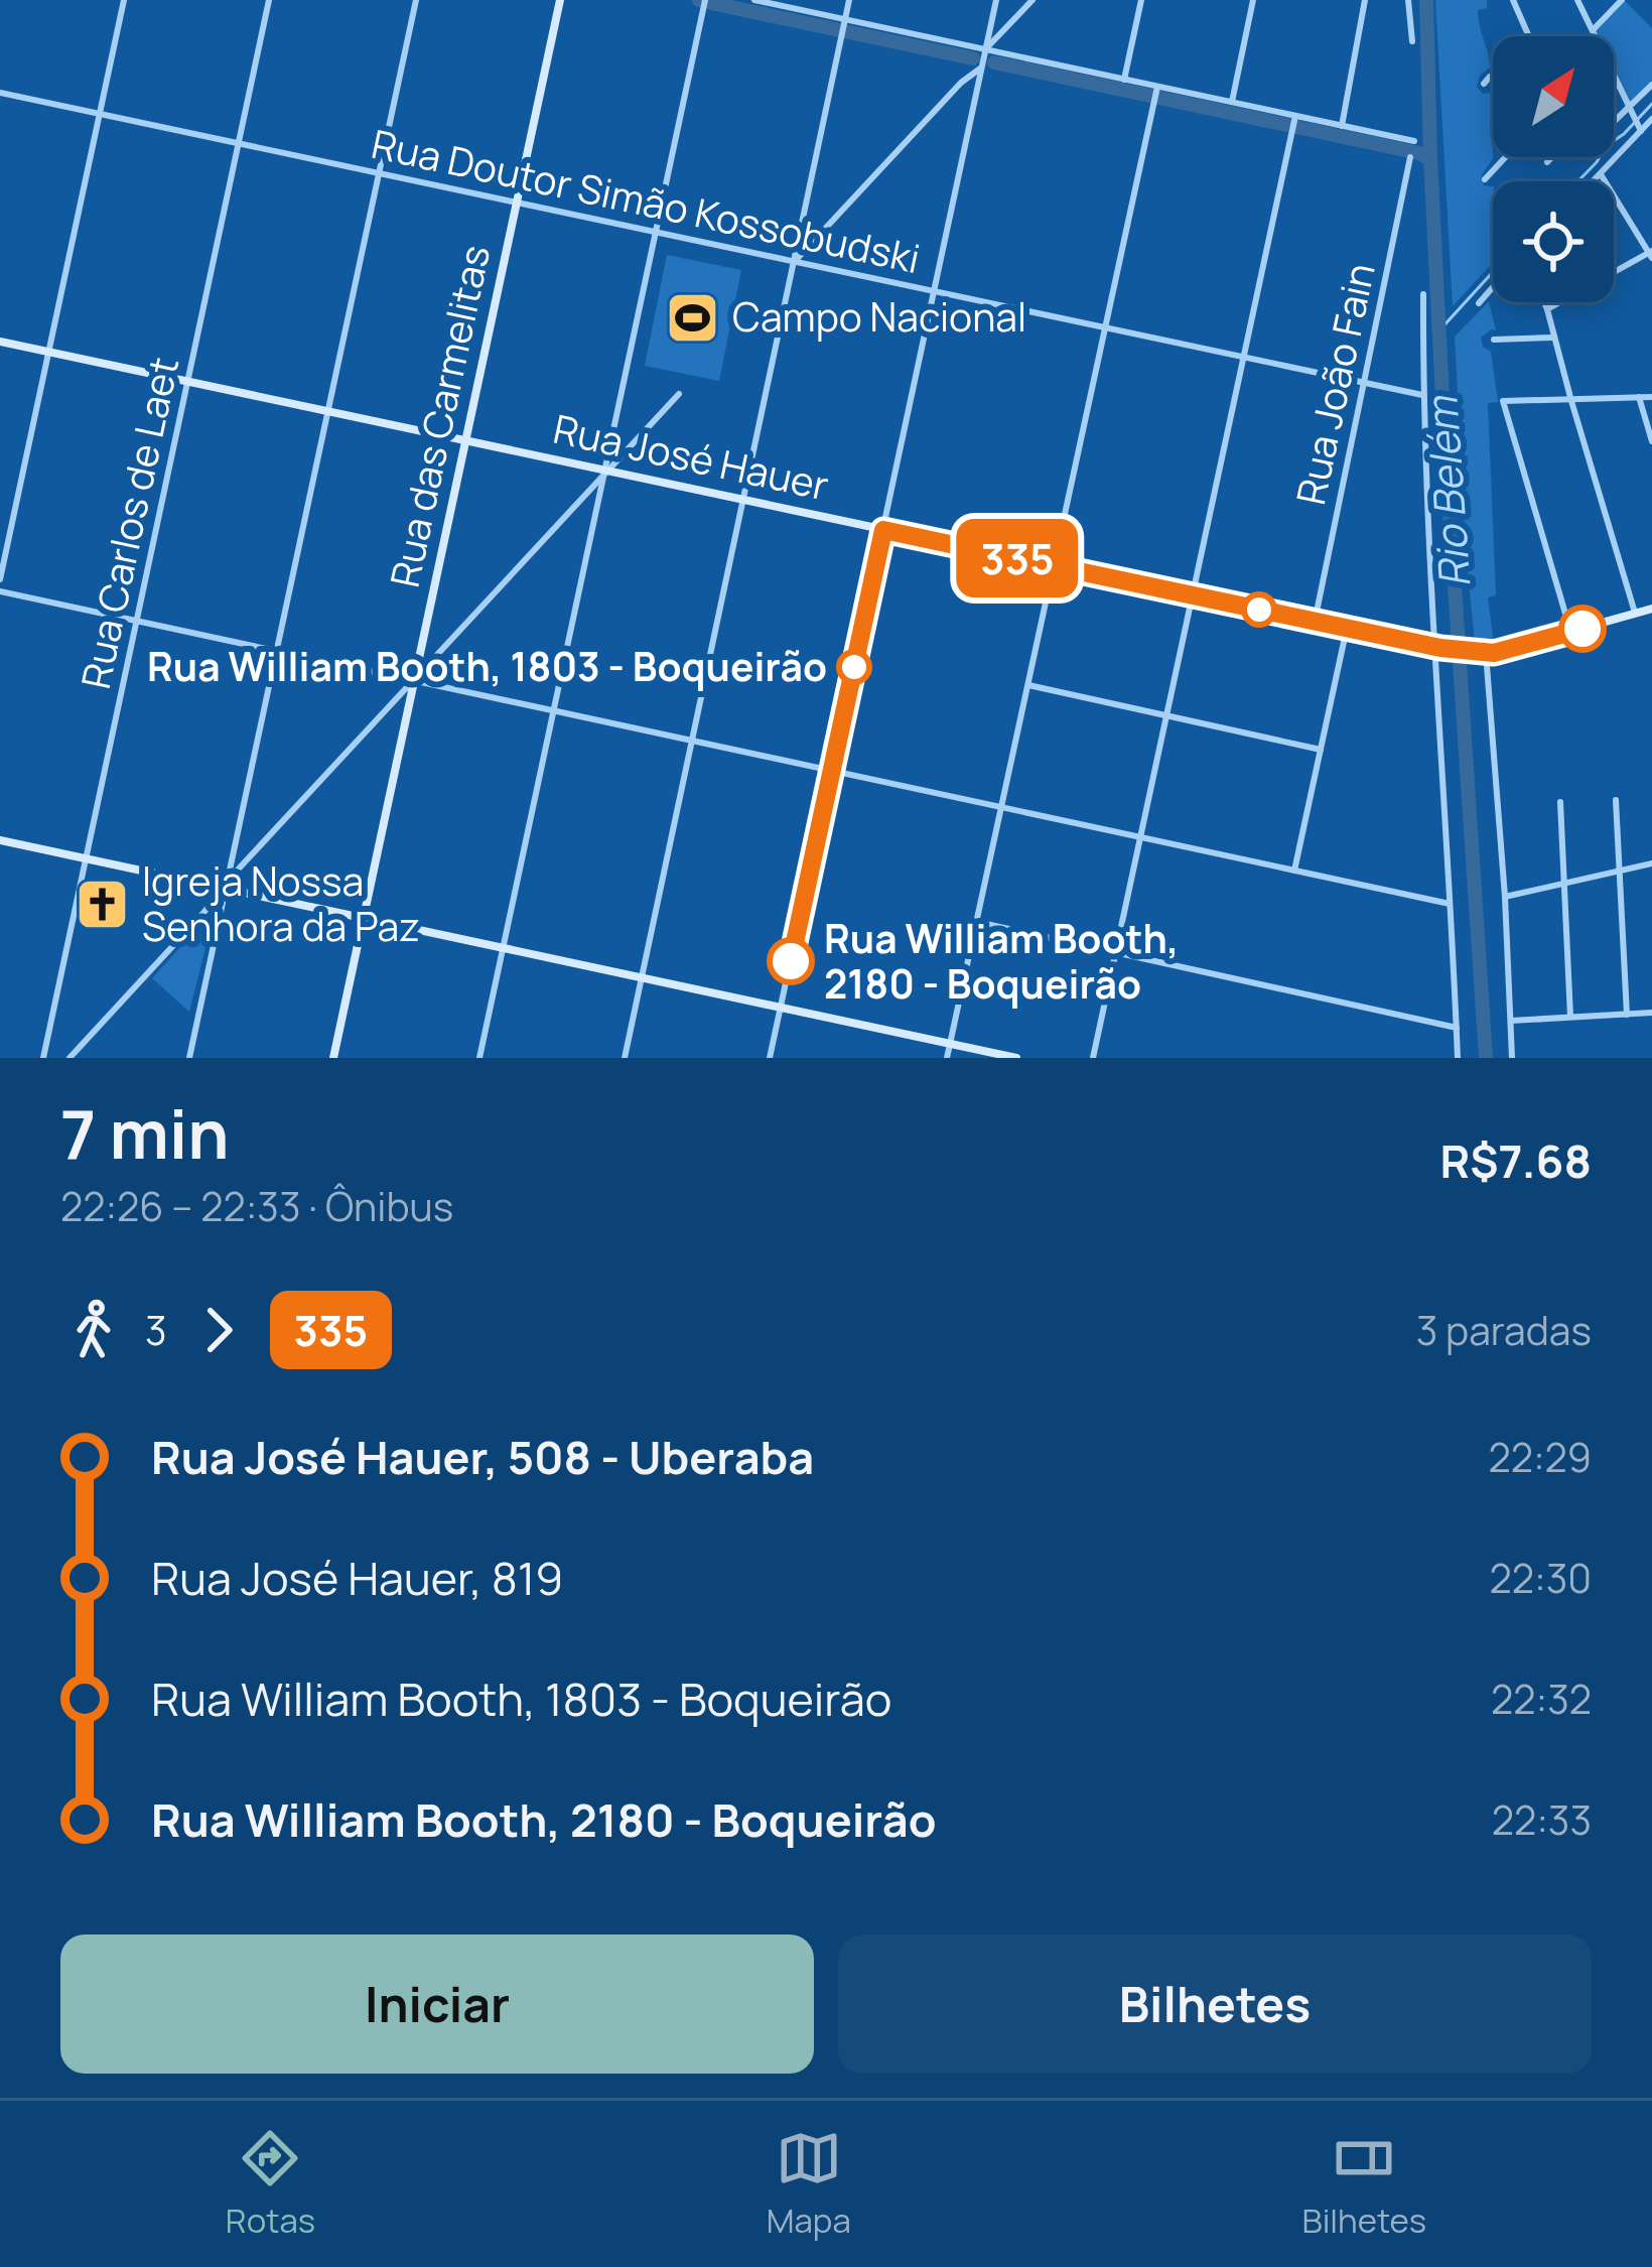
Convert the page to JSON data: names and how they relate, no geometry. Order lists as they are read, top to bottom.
{
  "streets": {
    "main road": ["Rua das Carmelitas", "Rua José Hauer"],
    "street": ["Rua Doutor Simão Kossobudski", "Rua João Fain", "Rua Carlos de Laet"]
  },
  "crossings": [
    ["Rua Doutor Simão Kossobudski", "Rua João Fain"],
    ["Rua Doutor Simão Kossobudski", "Rua das Carmelitas"],
    ["Rua Doutor Simão Kossobudski", "Rua Carlos de Laet"],
    ["Rua João Fain", "Rua José Hauer"],
    ["Rua das Carmelitas", "Rua José Hauer"],
    ["Rua José Hauer", "Rua Carlos de Laet"]
  ],
  "water": ["Rio Belém"],
  "places": {
    "sports": ["Campo Nacional"],
    "other": ["Rua William Booth, 1803 - Boqueirão", "Rua William Booth, 2180 - Boqueirão"],
    "church": ["Igreja Nossa Senhora da Paz"]
  },
  "lines": ["bus line 335"],
  "north": "top right",
  "page": {
    "on_map": "335",
    "heading": ["7 min", "22:26 – 22:33 · Ônibus", "R$7.68"],
    "legs": ["3", "335", "3 paradas"],
    "list": [
      {
        "name": "Rua José Hauer, 508 - Uberaba",
        "value": "22:29"
      },
      {
        "name": "Rua José Hauer, 819",
        "value": "22:30"
      },
      {
        "name": "Rua William Booth, 1803 - Boqueirão",
        "value": "22:32"
      },
      {
        "name": "Rua William Booth, 2180 - Boqueirão",
        "value": "22:33"
      }
    ],
    "buttons": ["Iniciar", "Bilhetes"],
    "tabs": ["Rotas", "Mapa", "Bilhetes"]
  }
}
